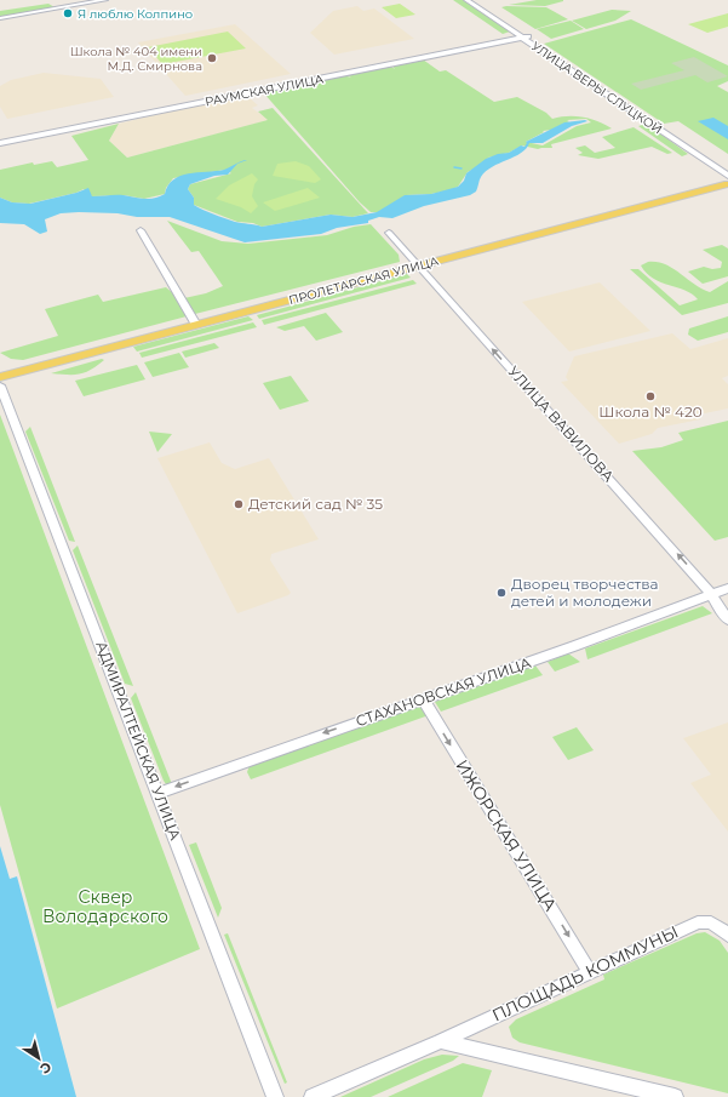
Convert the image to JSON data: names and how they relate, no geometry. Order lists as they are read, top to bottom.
{
  "streets": {
    "main road": ["ПРОЛЕТАРСКАЯ УЛИЦА"],
    "street": [
      "УЛИЦА ВЕРЫ СЛУЦКОЙ",
      "РАУМСКАЯ УЛИЦА",
      "УЛИЦА ВАВИЛОВА",
      "СТАХАНОВСКАЯ УЛИЦА",
      "АДМИРАЛТЕЙСКАЯ УЛИЦА",
      "ИЖОРСКАЯ УЛИЦА",
      "ПЛОЩАДЬ КОММУНЫ"
    ]
  },
  "crossings": [
    ["УЛИЦА ВЕРЫ СЛУЦКОЙ", "РАУМСКАЯ УЛИЦА"],
    ["ПРОЛЕТАРСКАЯ УЛИЦА", "УЛИЦА ВАВИЛОВА"],
    ["УЛИЦА ВАВИЛОВА", "СТАХАНОВСКАЯ УЛИЦА"],
    ["СТАХАНОВСКАЯ УЛИЦА", "АДМИРАЛТЕЙСКАЯ УЛИЦА"],
    ["СТАХАНОВСКАЯ УЛИЦА", "ИЖОРСКАЯ УЛИЦА"],
    ["ИЖОРСКАЯ УЛИЦА", "ПЛОЩАДЬ КОММУНЫ"]
  ],
  "one_way": ["УЛИЦА ВАВИЛОВА", "СТАХАНОВСКАЯ УЛИЦА", "ИЖОРСКАЯ УЛИЦА"],
  "parks": ["Сквер Володарского"],
  "places": [
    "Я люблю Колпино",
    "Школа № 404 имени М.Д. Смирнова",
    "Школа № 420",
    "Детский сад № 35",
    "Дворец творчества детей и молодежи"
  ],
  "north": "bottom right"
}
